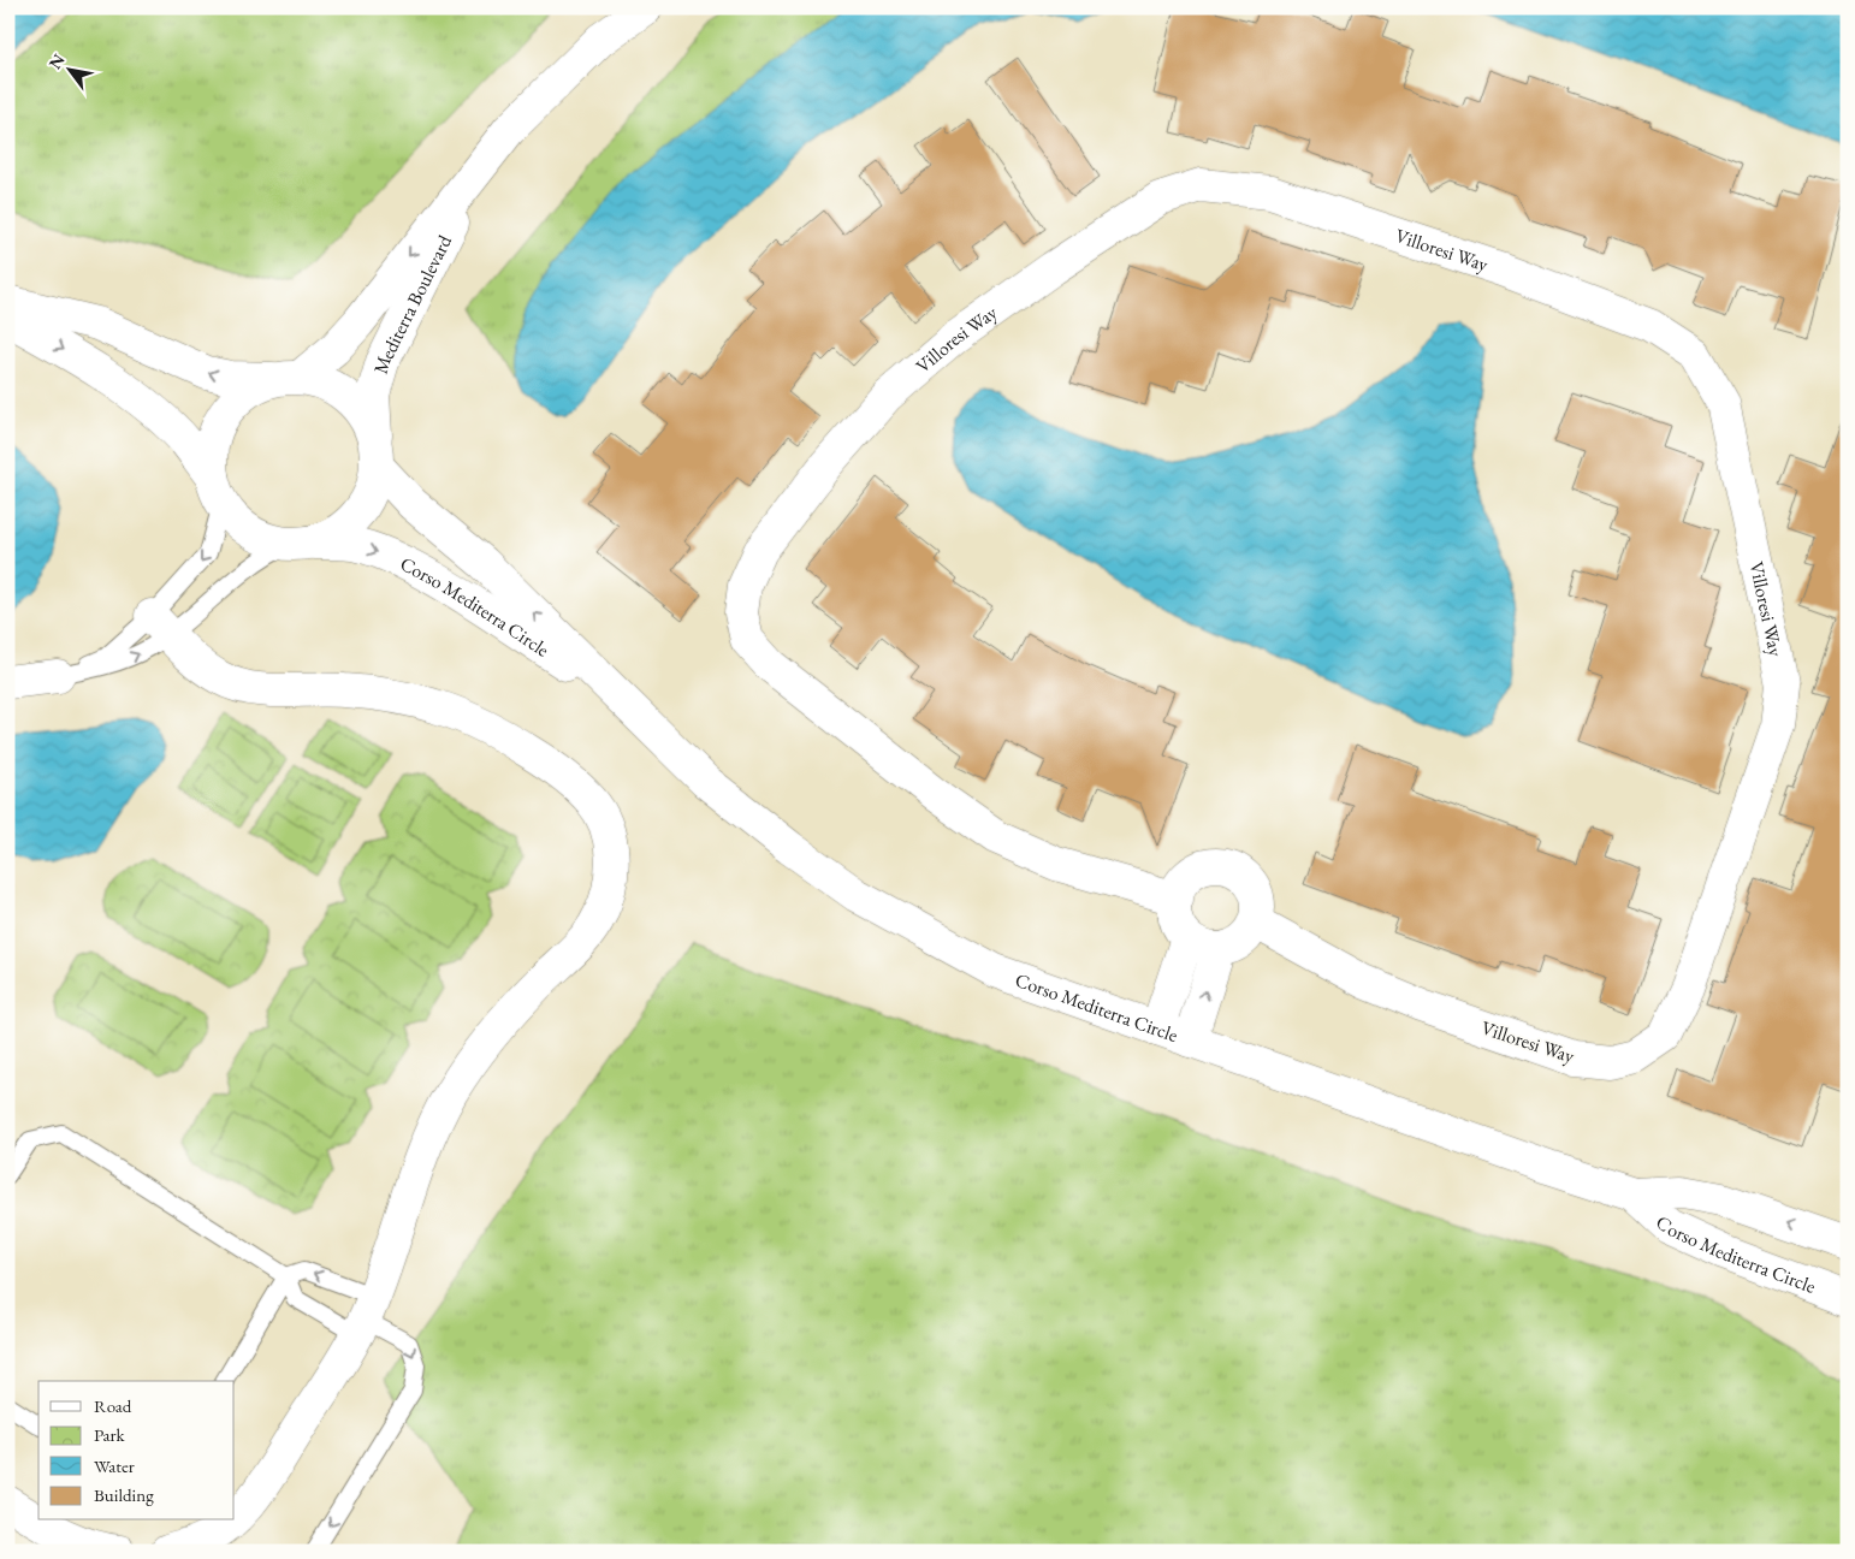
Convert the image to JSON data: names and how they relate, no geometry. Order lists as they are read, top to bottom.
{
  "streets": {
    "street": ["Villoresi Way", "Mediterra Boulevard", "Corso Mediterra Circle"]
  },
  "crossings": [
    ["Mediterra Boulevard", "Corso Mediterra Circle"]
  ],
  "legend": [
    "Road",
    "Park",
    "Water",
    "Building"
  ],
  "north": "top left"
}
